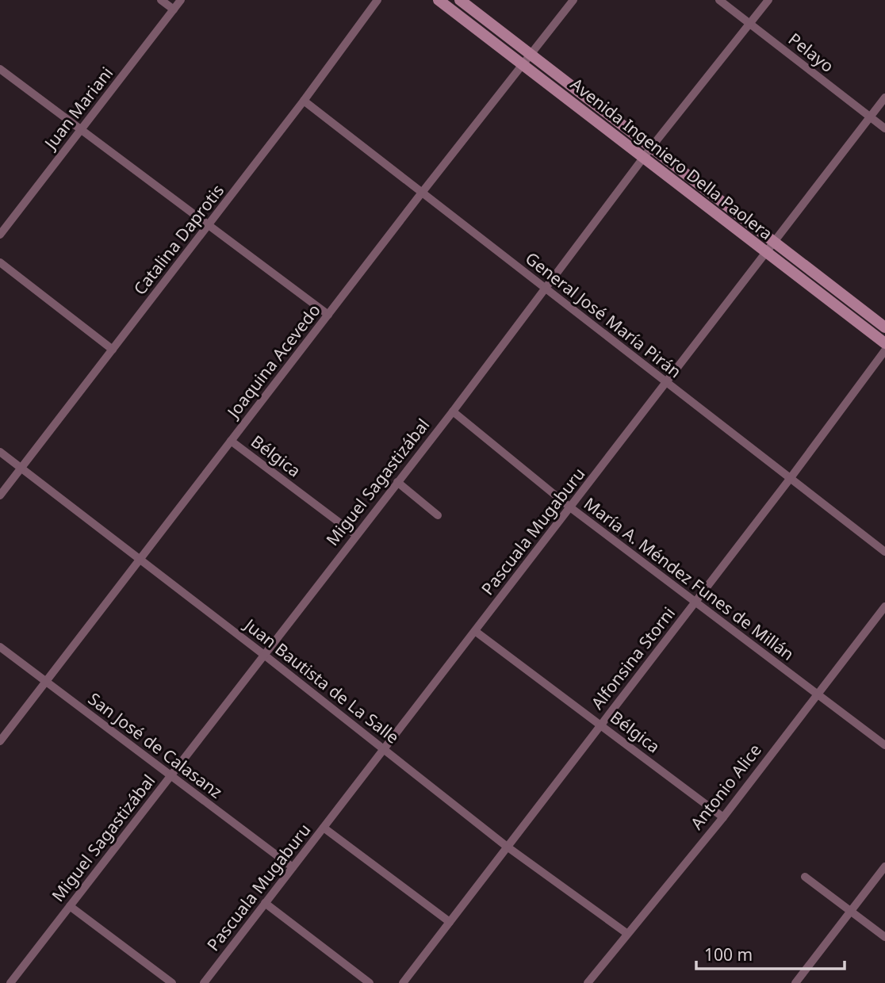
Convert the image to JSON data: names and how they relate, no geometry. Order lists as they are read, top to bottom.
{
  "streets": {
    "main road": ["Avenida Ingeniero Della Paolera"],
    "street": [
      "Pelayo",
      "Juan Mariani",
      "Catalina Daprotis",
      "General José María Pirán",
      "Joaquina Acevedo",
      "Bélgica",
      "Miguel Sagastizábal",
      "Pascuala Mugaburu",
      "María A. Méndez Funes de Millán",
      "Alfonsina Storni",
      "Juan Bautista de La Salle",
      "San José de Calasanz",
      "Antonio Alice"
    ]
  },
  "crossings": [
    ["Pelayo", "Miguel Sagastizábal"],
    ["Pelayo", "Pascuala Mugaburu"],
    ["Avenida Ingeniero Della Paolera", "Joaquina Acevedo"],
    ["Avenida Ingeniero Della Paolera", "Miguel Sagastizábal"],
    ["Avenida Ingeniero Della Paolera", "Pascuala Mugaburu"],
    ["Catalina Daprotis", "General José María Pirán"],
    ["Catalina Daprotis", "Juan Bautista de La Salle"],
    ["General José María Pirán", "Joaquina Acevedo"],
    ["General José María Pirán", "Miguel Sagastizábal"],
    ["General José María Pirán", "Pascuala Mugaburu"],
    ["General José María Pirán", "Alfonsina Storni"],
    ["Joaquina Acevedo", "Bélgica"],
    ["Joaquina Acevedo", "Juan Bautista de La Salle"],
    ["Joaquina Acevedo", "San José de Calasanz"],
    ["Bélgica", "Miguel Sagastizábal"],
    ["Bélgica", "Pascuala Mugaburu"],
    ["Bélgica", "Alfonsina Storni"],
    ["Bélgica", "Antonio Alice"],
    ["Miguel Sagastizábal", "María A. Méndez Funes de Millán"],
    ["Miguel Sagastizábal", "Juan Bautista de La Salle"],
    ["Miguel Sagastizábal", "San José de Calasanz"],
    ["Pascuala Mugaburu", "María A. Méndez Funes de Millán"],
    ["Pascuala Mugaburu", "Juan Bautista de La Salle"],
    ["Pascuala Mugaburu", "San José de Calasanz"],
    ["María A. Méndez Funes de Millán", "Alfonsina Storni"],
    ["María A. Méndez Funes de Millán", "Antonio Alice"],
    ["Alfonsina Storni", "Juan Bautista de La Salle"],
    ["Juan Bautista de La Salle", "Antonio Alice"]
  ],
  "scale_bar": "100 m"
}
